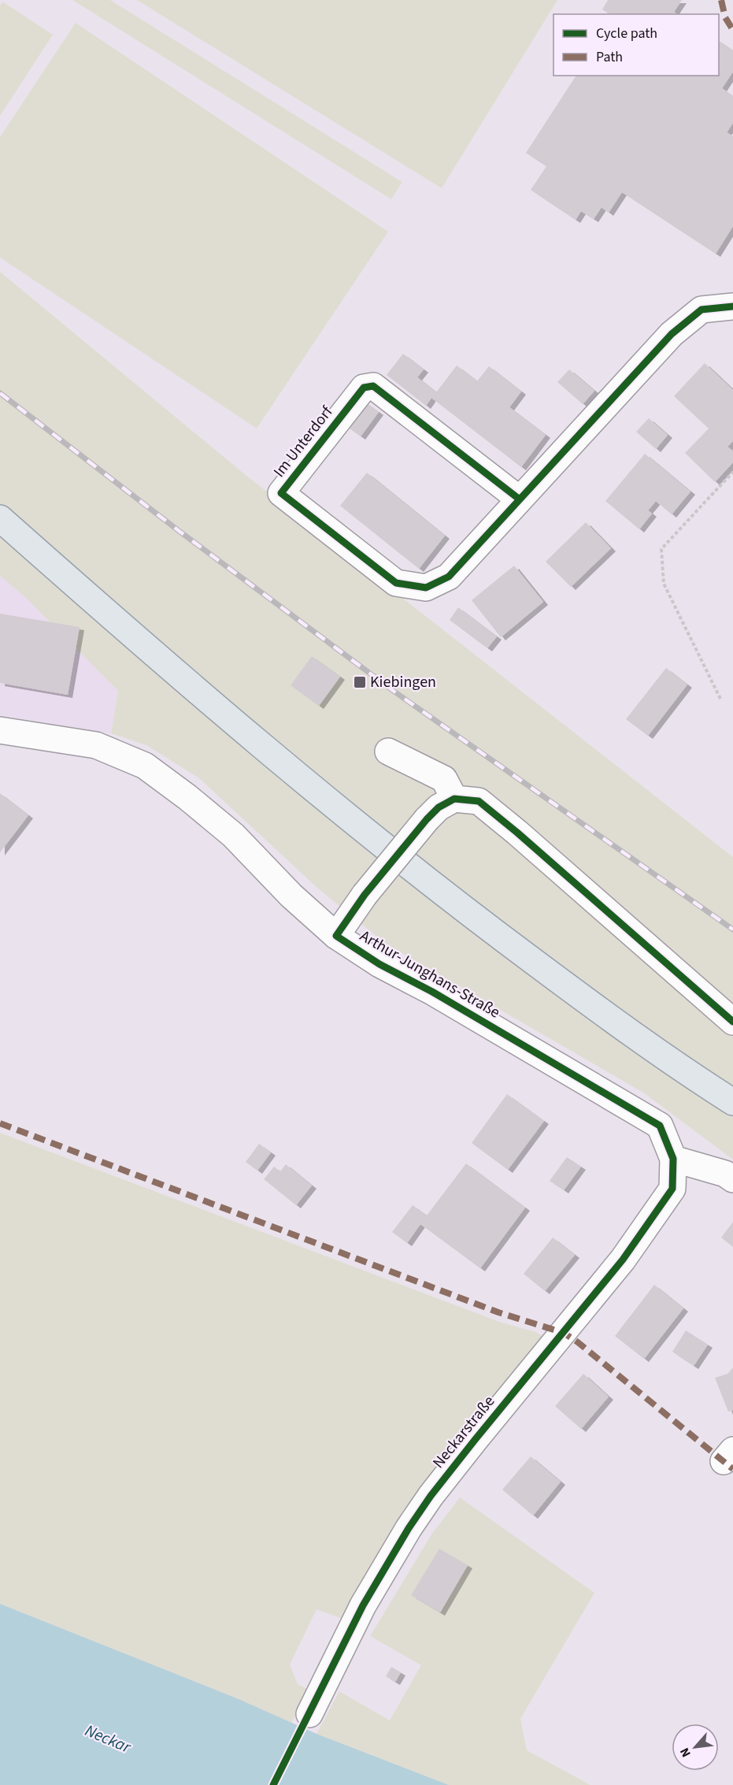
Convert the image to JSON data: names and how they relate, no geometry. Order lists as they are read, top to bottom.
{
  "streets": {
    "street": ["Im Unterdorf", "Arthur-Junghans-Straße", "Neckarstraße"]
  },
  "crossings": [
    ["Arthur-Junghans-Straße", "Neckarstraße"]
  ],
  "water": ["Neckar"],
  "places": {
    "transit": ["Kiebingen"]
  },
  "legend": ["Cycle path", "Path"],
  "north": "bottom left"
}
